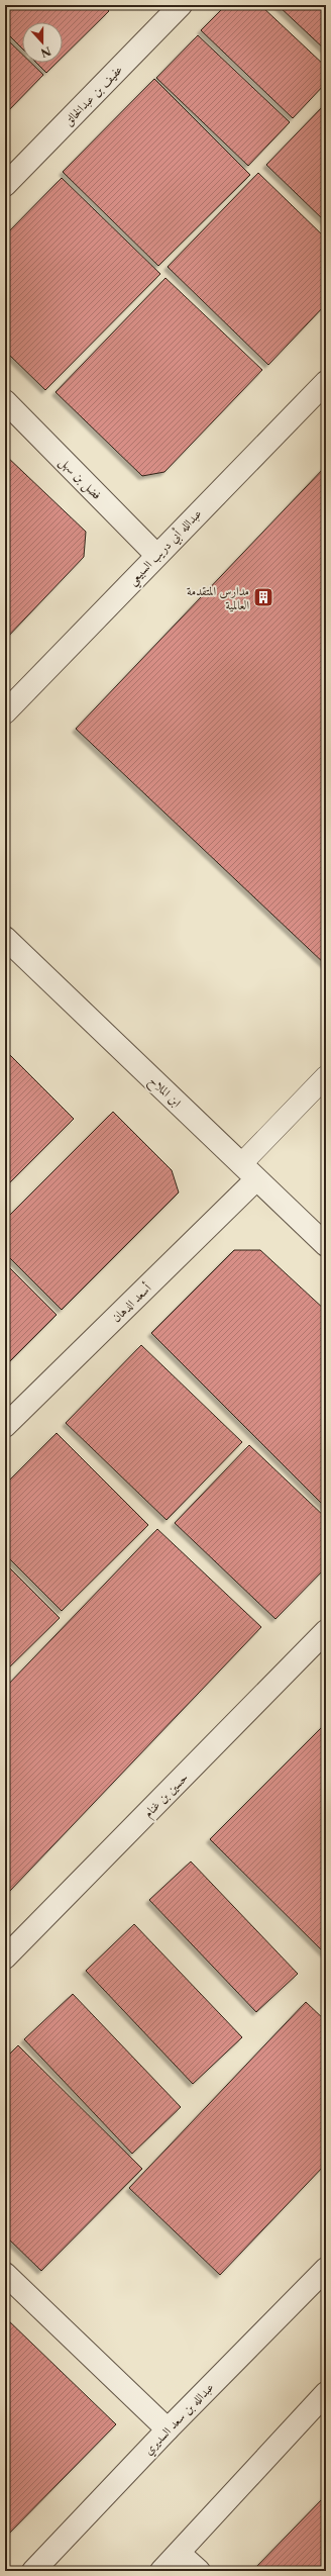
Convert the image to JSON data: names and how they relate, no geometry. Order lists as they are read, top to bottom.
{
  "streets": {
    "street": [
      "عفيف بن عبدالخالق",
      "فضل بن سهل",
      "عبدالله أبي دريب السبيعي",
      "ابن الملاح",
      "أسعد الدهان",
      "حسين بن غنام",
      "عبدالله بن سعد السديري"
    ]
  },
  "crossings": [
    ["فضل بن سهل", "عبدالله أبي دريب السبيعي"],
    ["ابن الملاح", "أسعد الدهان"]
  ],
  "places": {
    "building": ["مدارس المتقدمة العالمية"]
  },
  "north": "bottom"
}
